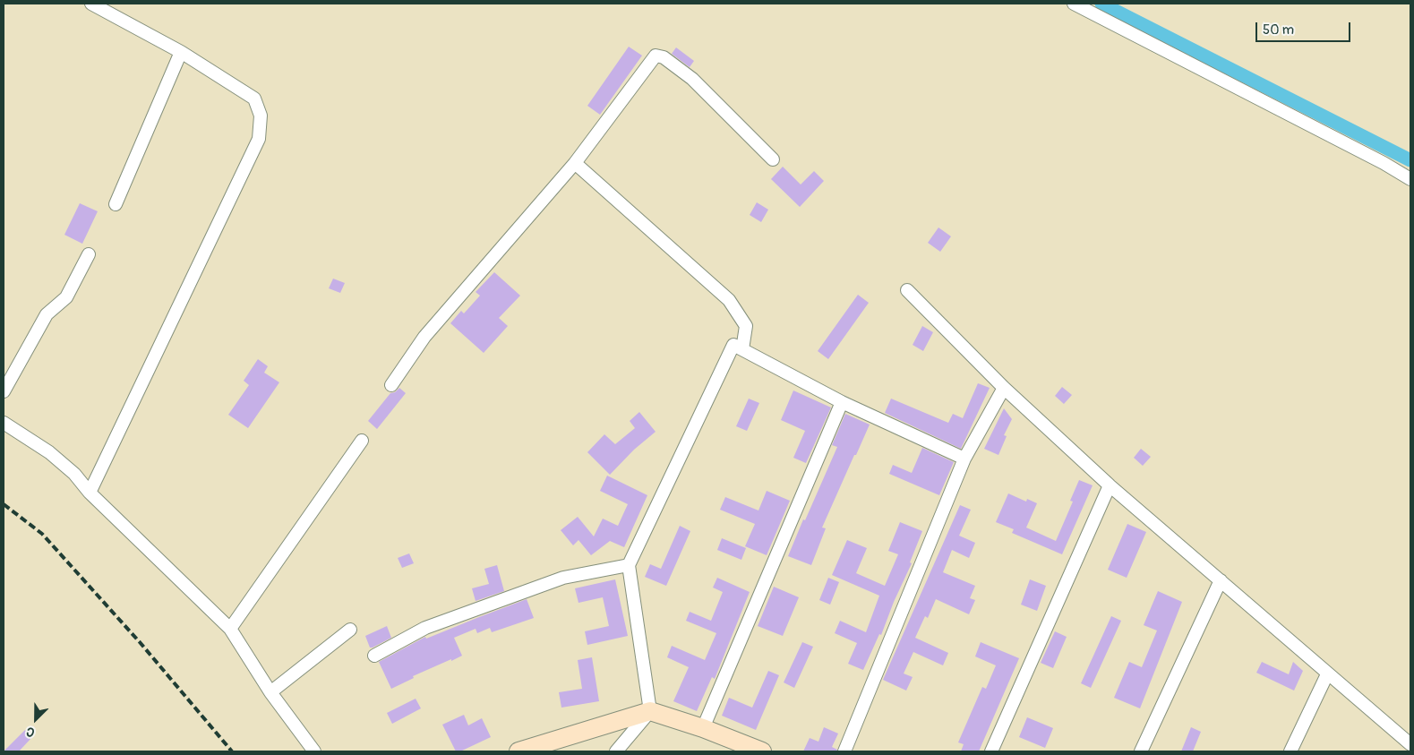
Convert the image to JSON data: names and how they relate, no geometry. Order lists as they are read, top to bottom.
{
  "scale_bar": "50 m",
  "north": "bottom left"
}
